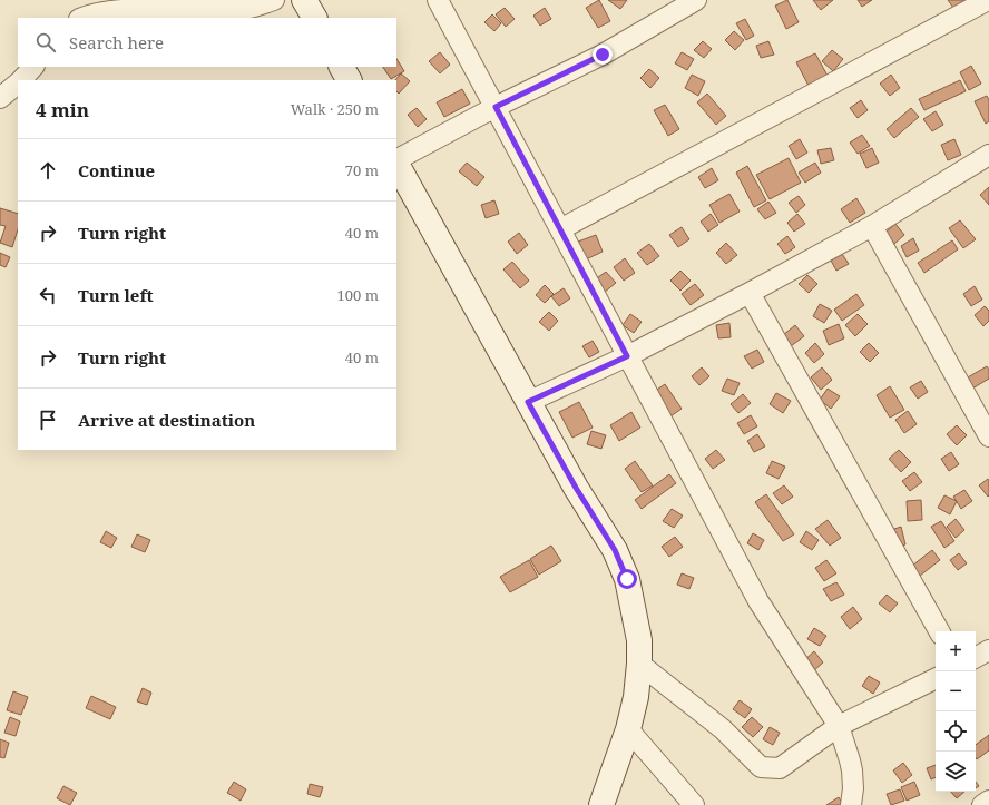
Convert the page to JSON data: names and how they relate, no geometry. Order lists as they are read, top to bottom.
{
  "page": {
    "search": "Search here",
    "heading": ["4 min", "Walk · 250 m"],
    "list": [
      ["Continue", "70 m"],
      ["Turn right", "40 m"],
      ["Turn left", "100 m"],
      ["Turn right", "40 m"],
      "Arrive at destination"
    ],
    "map_buttons": ["+", "−"]
  }
}
